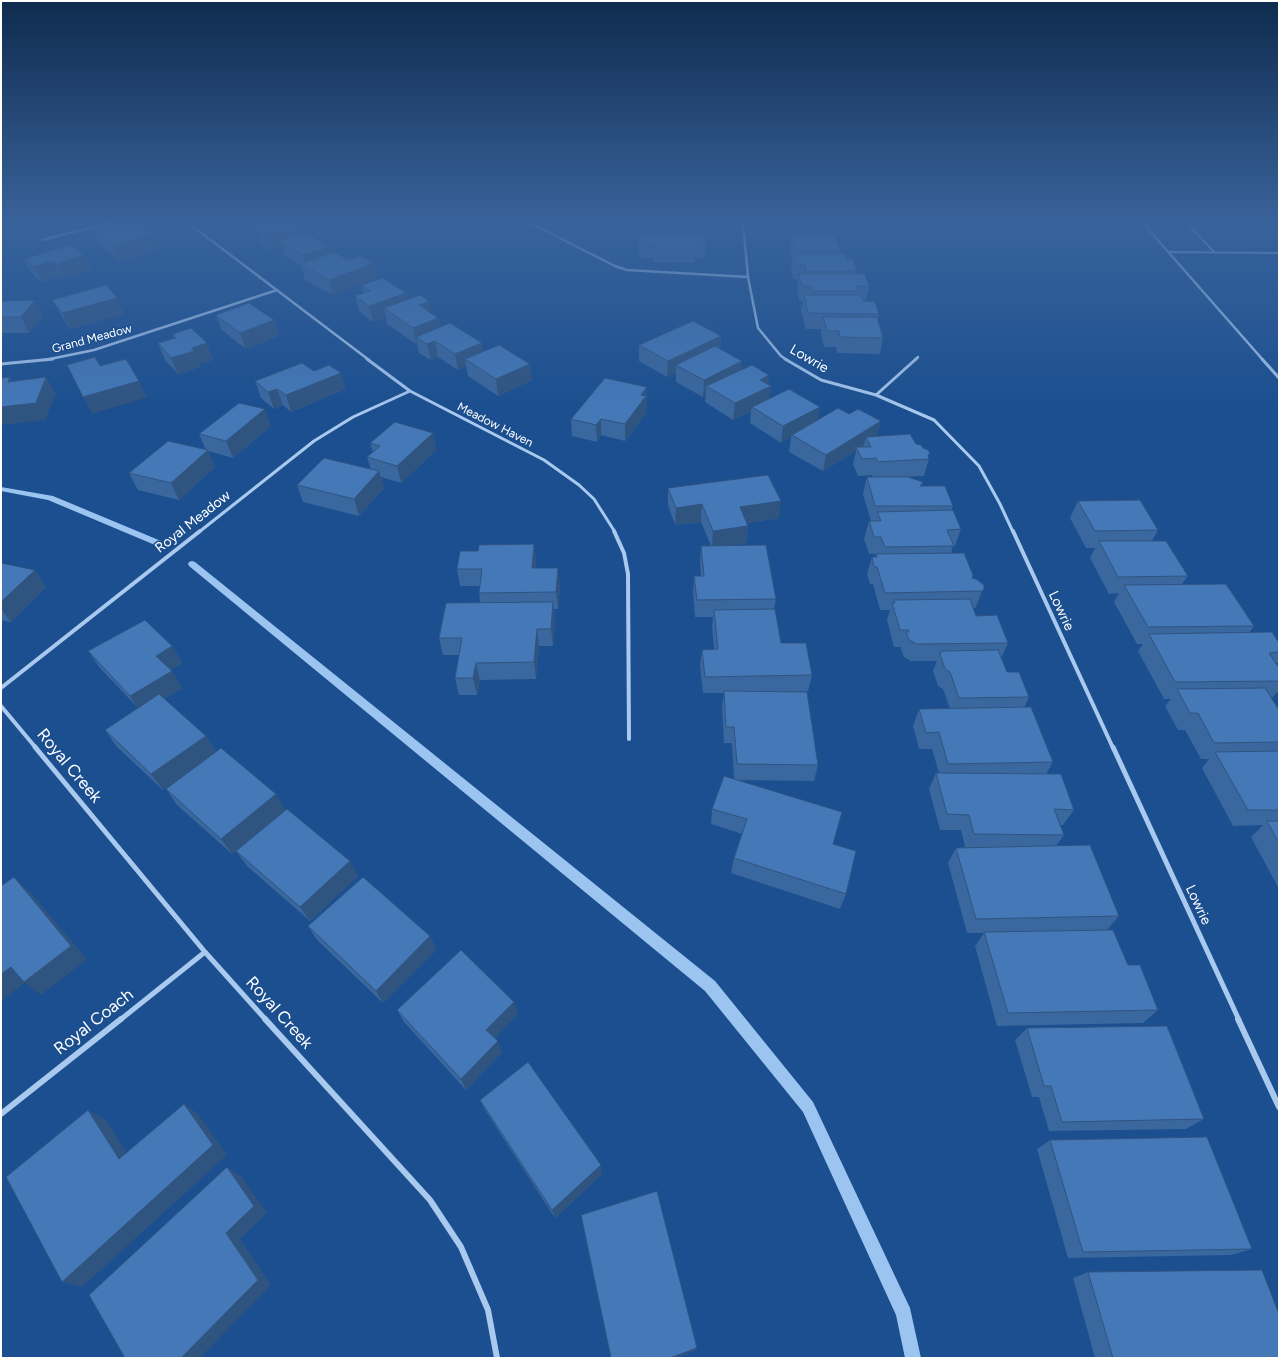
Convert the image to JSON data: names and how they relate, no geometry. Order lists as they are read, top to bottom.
{
  "streets": {
    "street": [
      "Grand Meadow",
      "Lowrie",
      "Meadow Haven",
      "Royal Meadow",
      "Royal Creek",
      "Royal Coach"
    ]
  },
  "crossings": [
    ["Grand Meadow", "Meadow Haven"],
    ["Meadow Haven", "Royal Meadow"],
    ["Royal Creek", "Royal Coach"]
  ]
}
